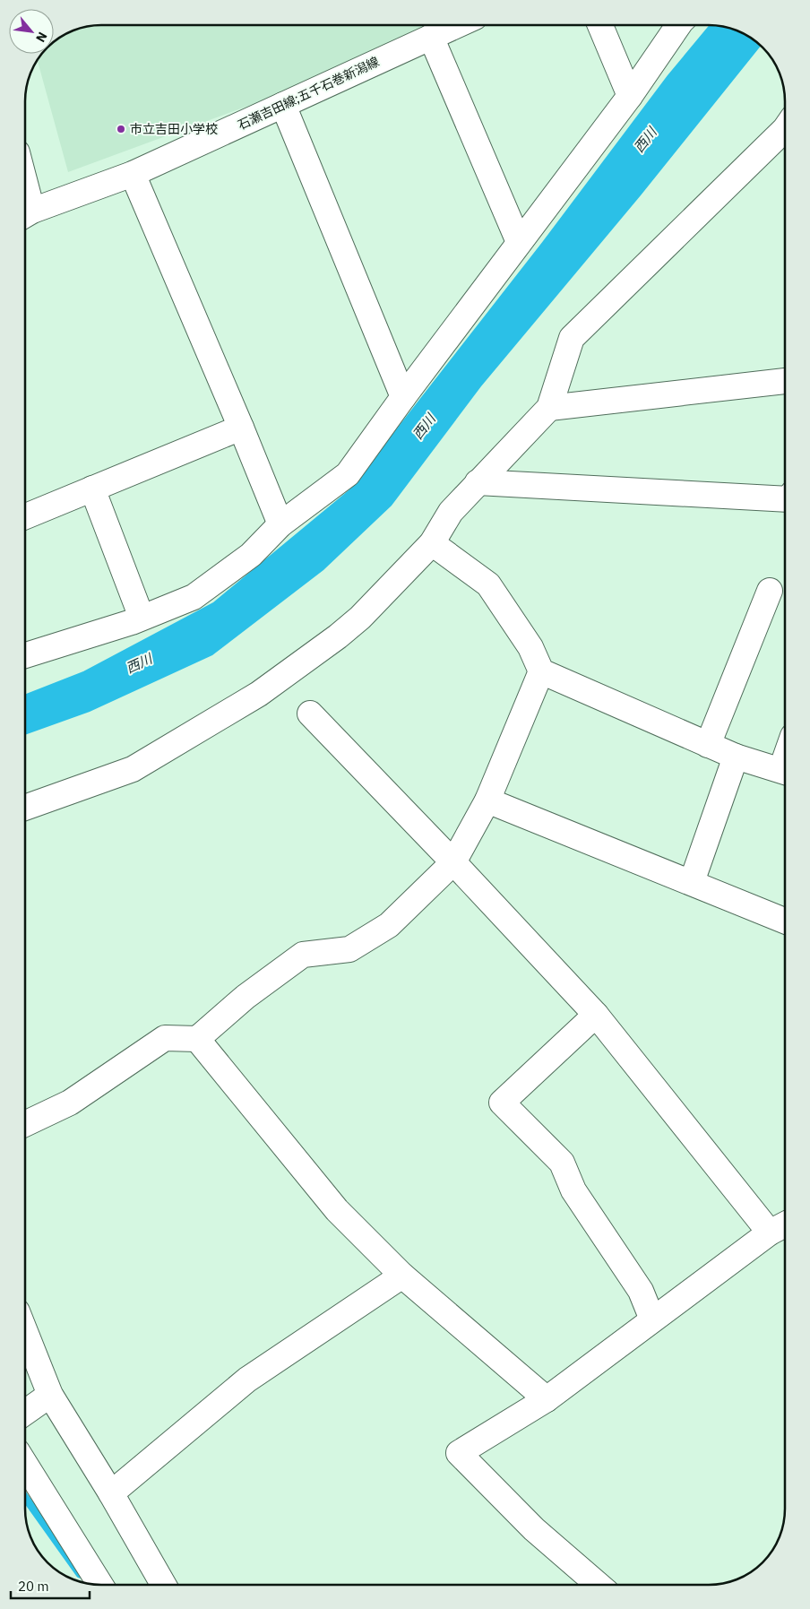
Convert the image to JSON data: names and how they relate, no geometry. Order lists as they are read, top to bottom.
{
  "streets": {
    "street": ["石瀬吉田線;五千石巻新潟線"]
  },
  "water": ["西川"],
  "places": ["市立吉田小学校"],
  "scale_bar": "20 m",
  "north": "bottom right"
}
